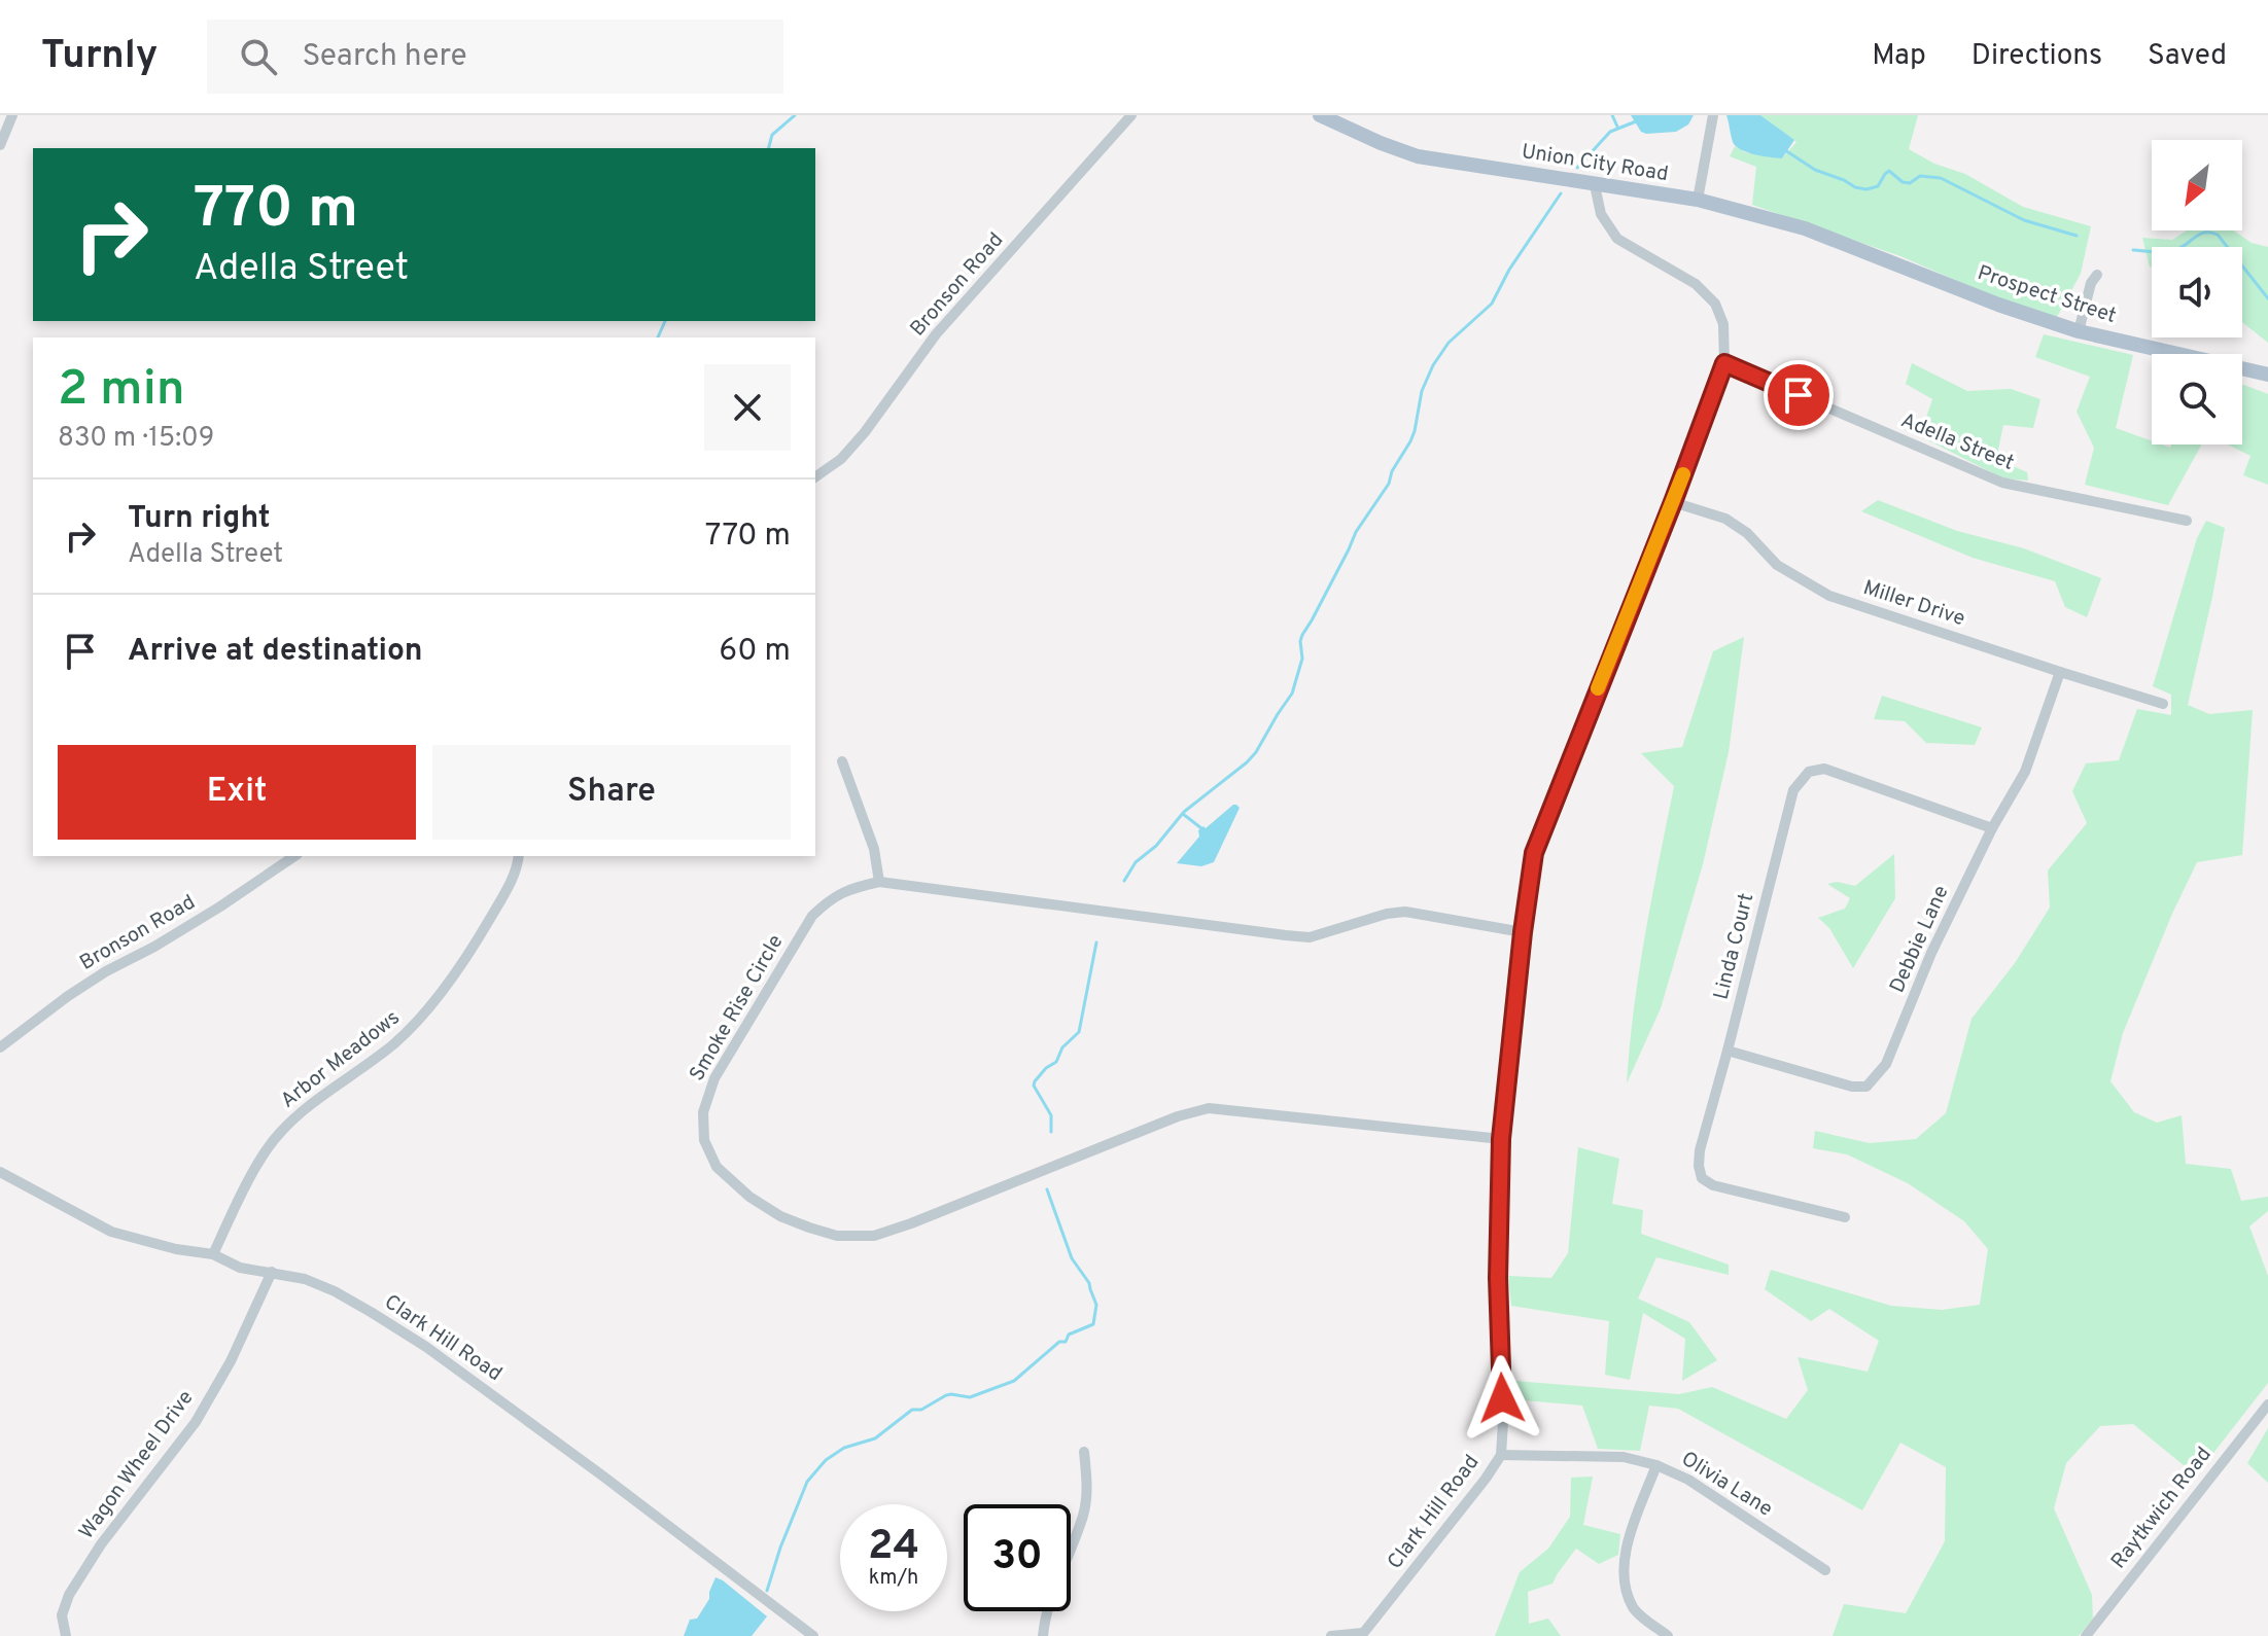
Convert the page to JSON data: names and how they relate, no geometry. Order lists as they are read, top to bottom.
{
  "streets": {
    "main road": ["Union City Road", "Prospect Street"],
    "street": [
      "Bronson Road",
      "Adella Street",
      "Miller Drive",
      "Debbie Lane",
      "Linda Court",
      "Smoke Rise Circle",
      "Arbor Meadows",
      "Clark Hill Road",
      "Wagon Wheel Drive",
      "Olivia Lane",
      "Raytkwich Road"
    ]
  },
  "crossings": [
    ["Union City Road", "Prospect Street"],
    ["Union City Road", "Clark Hill Road"],
    ["Adella Street", "Clark Hill Road"],
    ["Miller Drive", "Debbie Lane"],
    ["Miller Drive", "Clark Hill Road"],
    ["Debbie Lane", "Linda Court"],
    ["Smoke Rise Circle", "Clark Hill Road"],
    ["Arbor Meadows", "Clark Hill Road"],
    ["Clark Hill Road", "Wagon Wheel Drive"],
    ["Clark Hill Road", "Olivia Lane"]
  ],
  "north": "bottom left",
  "page": {
    "header": "Turnly",
    "search": "Search here",
    "nav": ["Map", "Directions", "Saved"],
    "turn": ["770 m", "Adella Street"],
    "heading": ["2 min", "830 m · 15:09"],
    "list": [
      {
        "name": "Turn right",
        "note": "Adella Street",
        "value": "770 m"
      },
      {
        "name": "Arrive at destination",
        "value": "60 m"
      }
    ],
    "buttons": ["Exit", "Share"],
    "speed": "24 km/h",
    "limit": "30"
  }
}
